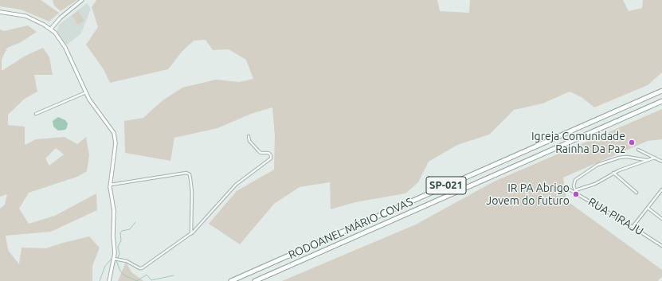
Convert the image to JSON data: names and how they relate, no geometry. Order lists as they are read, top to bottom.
{
  "streets": {
    "highway": ["SP-021", "RODOANEL MÁRIO COVAS"],
    "street": ["RUA PIRAJU"]
  },
  "places": ["Igreja Comunidade Rainha Da Paz", "IR PA Abrigo Jovem do futuro"]
}
